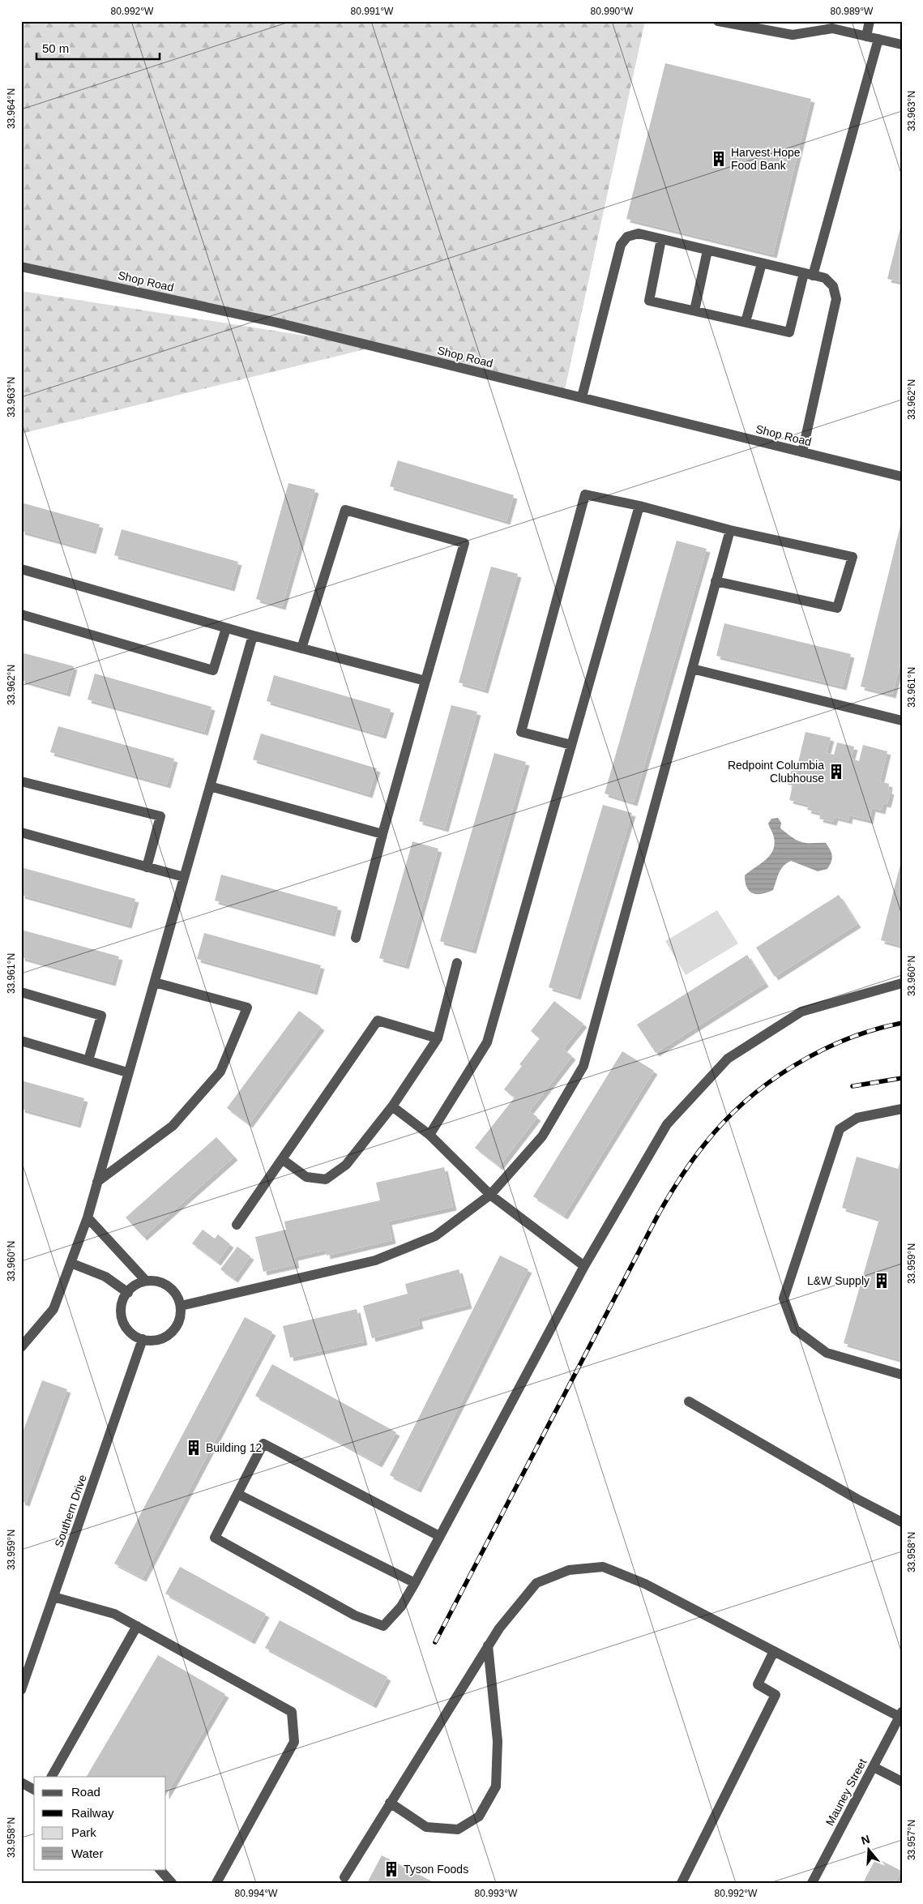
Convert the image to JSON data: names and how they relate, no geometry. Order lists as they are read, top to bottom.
{
  "streets": {
    "street": ["Shop Road", "Southern Drive", "Mauney Street"]
  },
  "places": {
    "building": [
      "Harvest Hope Food Bank",
      "Redpoint Columbia Clubhouse",
      "L&W Supply",
      "Building 12",
      "Tyson Foods"
    ]
  },
  "legend": [
    "Road",
    "Railway",
    "Park",
    "Water"
  ],
  "scale_bar": "50 m",
  "north": "top",
  "coordinates": [
    "80.992°W",
    "80.991°W",
    "80.990°W",
    "80.989°W",
    "33.964°N",
    "33.963°N",
    "33.962°N",
    "33.961°N",
    "33.960°N",
    "33.959°N",
    "33.958°N",
    "33.957°N",
    "80.994°W",
    "80.993°W"
  ]
}
